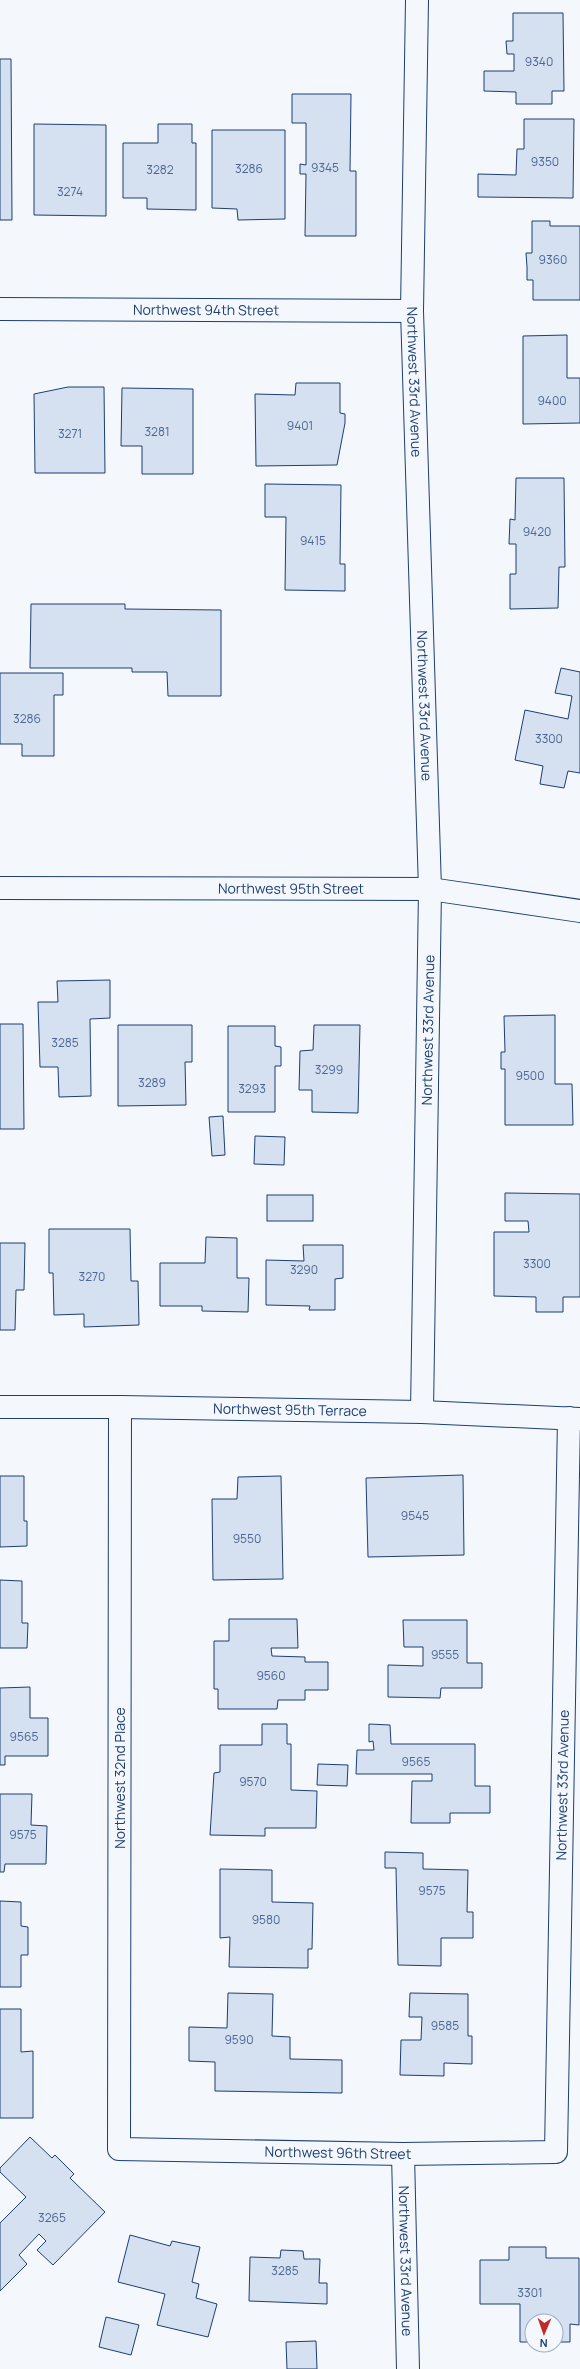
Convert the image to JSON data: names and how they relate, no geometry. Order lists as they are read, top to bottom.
{
  "streets": {
    "street": [
      "Northwest 94th Street",
      "Northwest 33rd Avenue",
      "Northwest 95th Street",
      "Northwest 95th Terrace",
      "Northwest 32nd Place",
      "Northwest 96th Street"
    ]
  },
  "crossings": [
    ["Northwest 94th Street", "Northwest 33rd Avenue"],
    ["Northwest 33rd Avenue", "Northwest 95th Street"],
    ["Northwest 33rd Avenue", "Northwest 95th Terrace"],
    ["Northwest 33rd Avenue", "Northwest 96th Street"],
    ["Northwest 95th Terrace", "Northwest 32nd Place"],
    ["Northwest 32nd Place", "Northwest 96th Street"]
  ],
  "house_numbers": [
    "9340",
    "9350",
    "9345",
    "3286",
    "3282",
    "3274",
    "9360",
    "9400",
    "9401",
    "3281",
    "3271",
    "9420",
    "9415",
    "3286",
    "3300",
    "3285",
    "3299",
    "9500",
    "3289",
    "3293",
    "3300",
    "3290",
    "3270",
    "9545",
    "9550",
    "9555",
    "9560",
    "9565",
    "9565",
    "9570",
    "9575",
    "9575",
    "9580",
    "9585",
    "9590",
    "3265",
    "3285",
    "3301"
  ],
  "north": "bottom"
}
